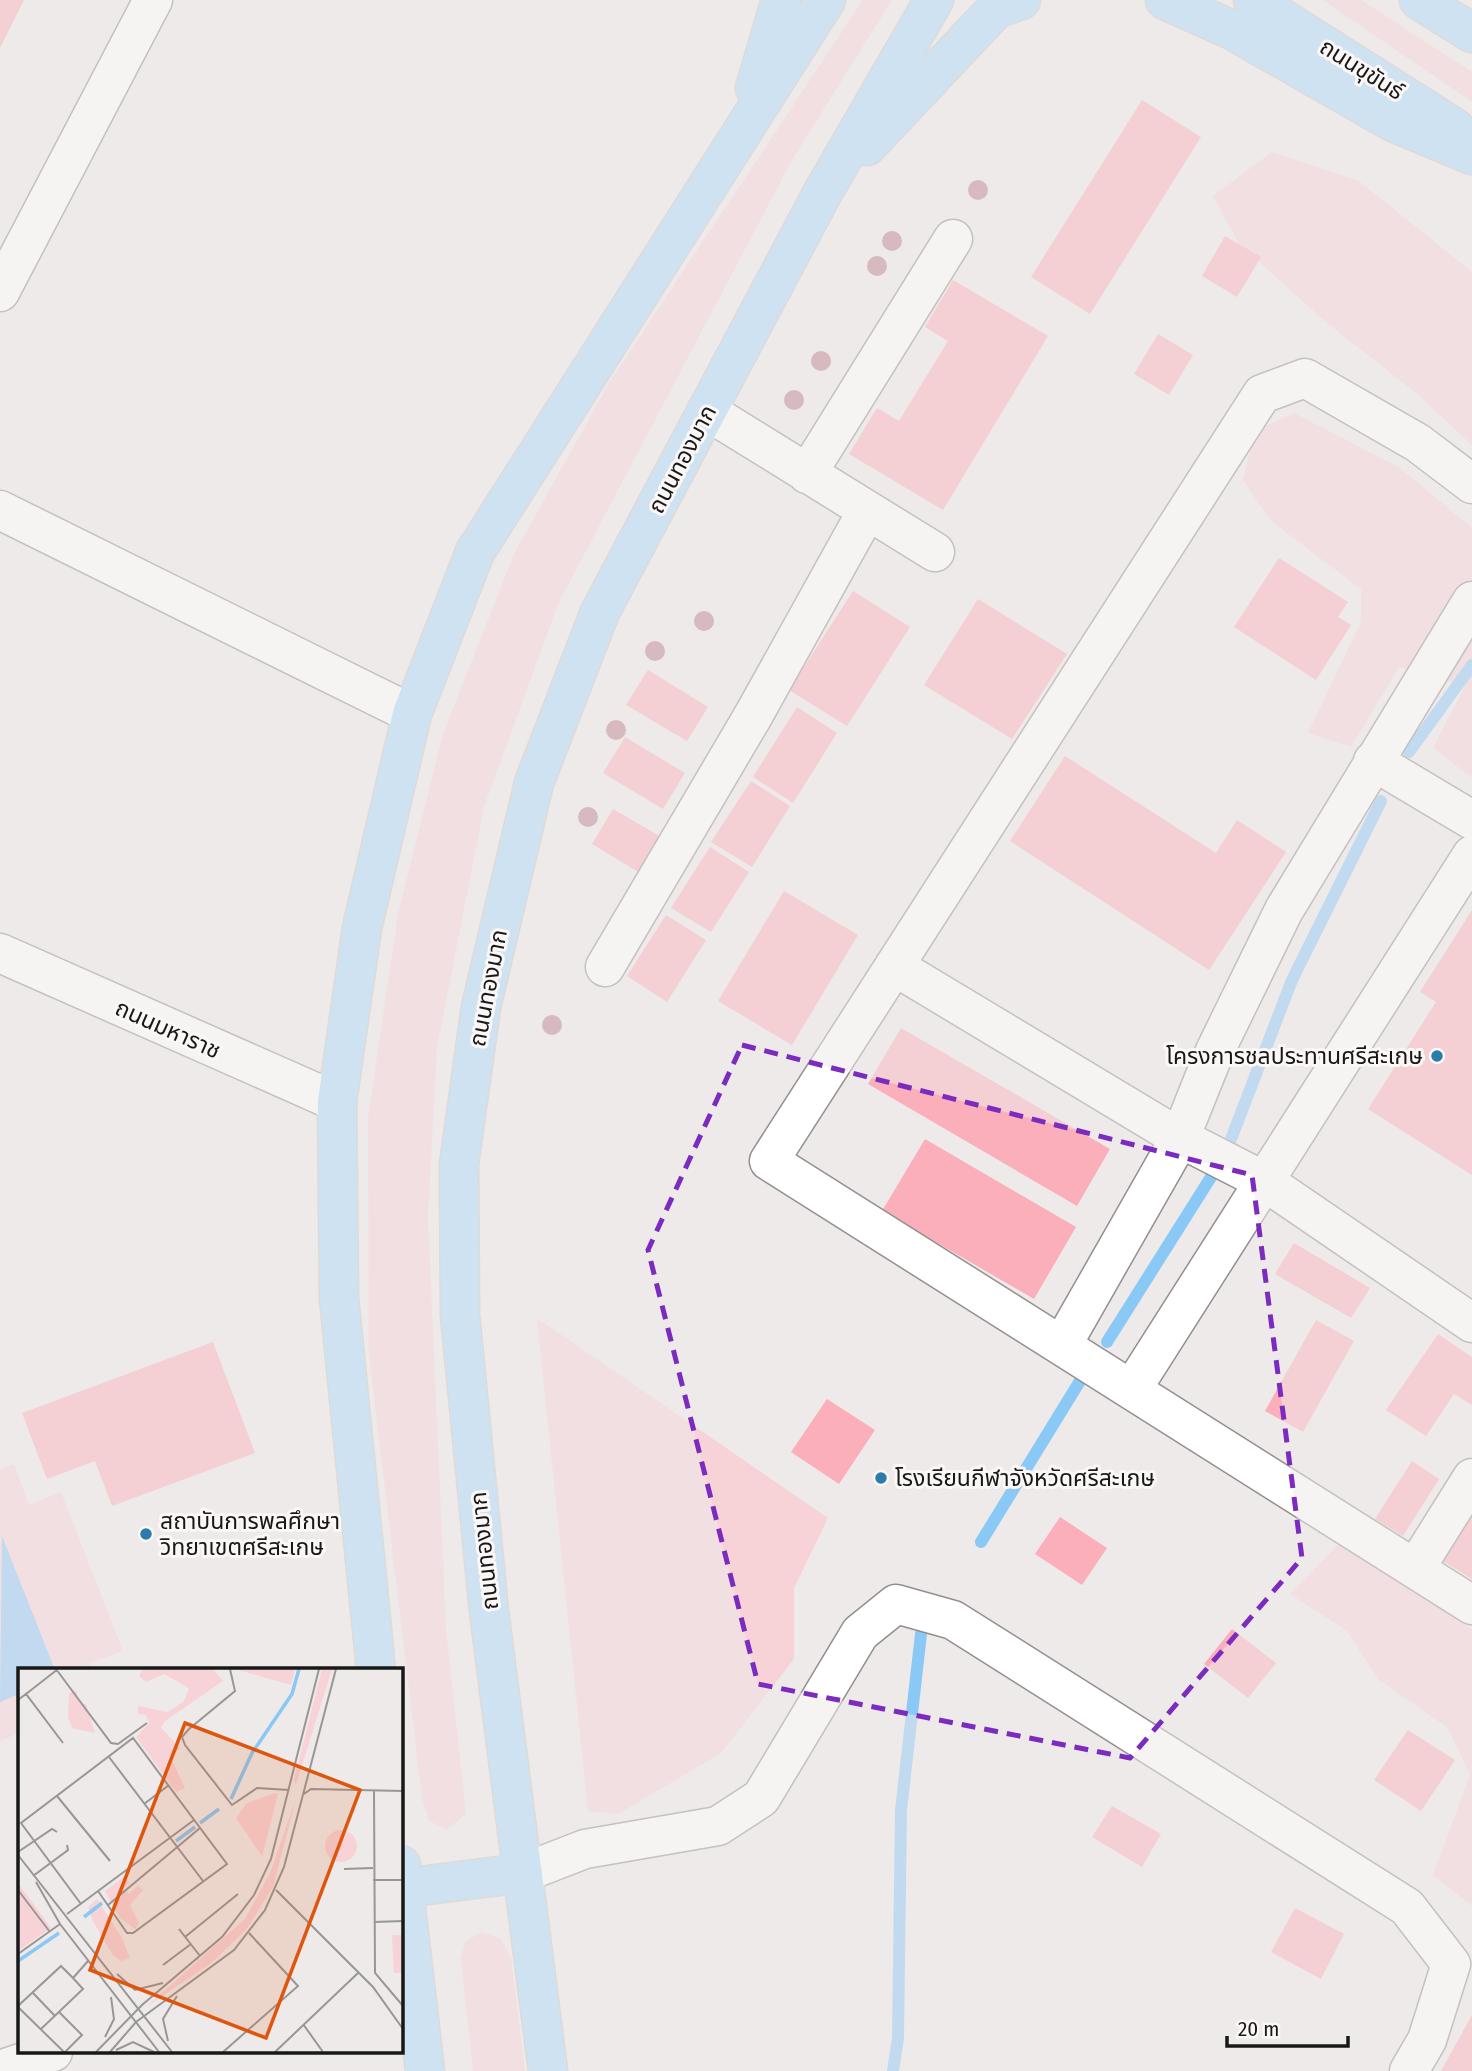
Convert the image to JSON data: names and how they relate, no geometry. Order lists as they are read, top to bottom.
{
  "streets": {
    "main road": ["ถนนขุขันธ์", "ถนนทองมาก"],
    "street": ["ถนนมหาราช"]
  },
  "places": ["โครงการชลประทานศรีสะเกษ", "โรงเรียนกีฬาจังหวัดศรีสะเกษ", "สถาบันการพลศึกษา วิทยาเขตศรีสะเกษ"],
  "scale_bar": "20 m"
}
